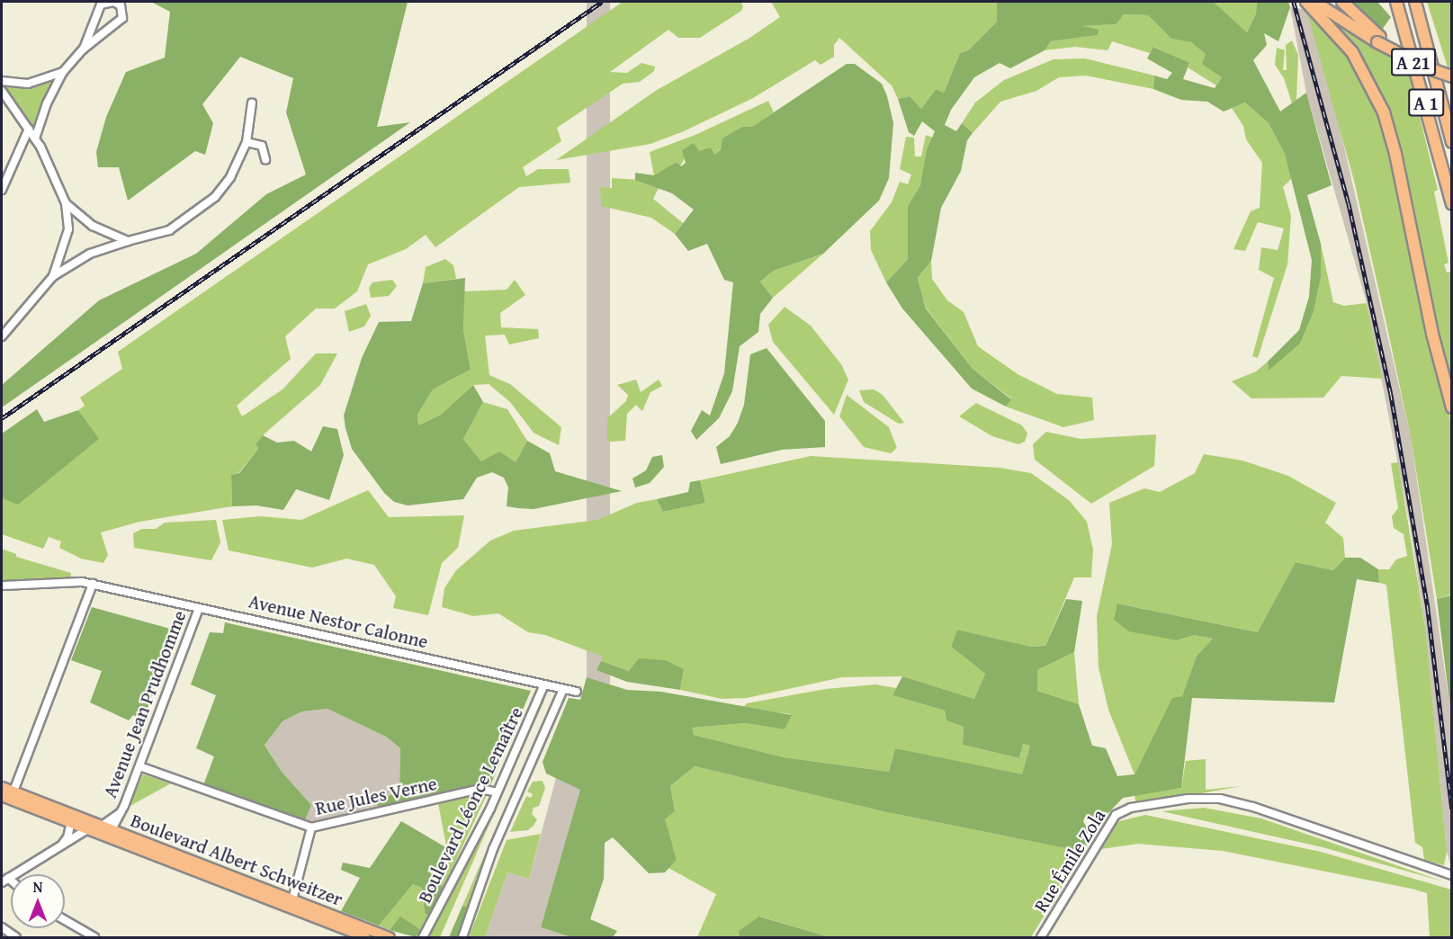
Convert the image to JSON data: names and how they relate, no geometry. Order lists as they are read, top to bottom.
{
  "streets": {
    "highway": ["A 21", "A 1"],
    "main road": ["Boulevard Albert Schweitzer"],
    "street": [
      "Avenue Nestor Calonne",
      "Avenue Jean Prudhomme",
      "Rue Jules Verne",
      "Boulevard Léonce Lemaître",
      "Rue Émile Zola"
    ]
  },
  "crossings": [
    ["Avenue Nestor Calonne", "Avenue Jean Prudhomme"],
    ["Avenue Nestor Calonne", "Boulevard Léonce Lemaître"],
    ["Avenue Jean Prudhomme", "Rue Jules Verne"],
    ["Avenue Jean Prudhomme", "Boulevard Albert Schweitzer"],
    ["Rue Jules Verne", "Boulevard Léonce Lemaître"]
  ],
  "north": "top"
}
